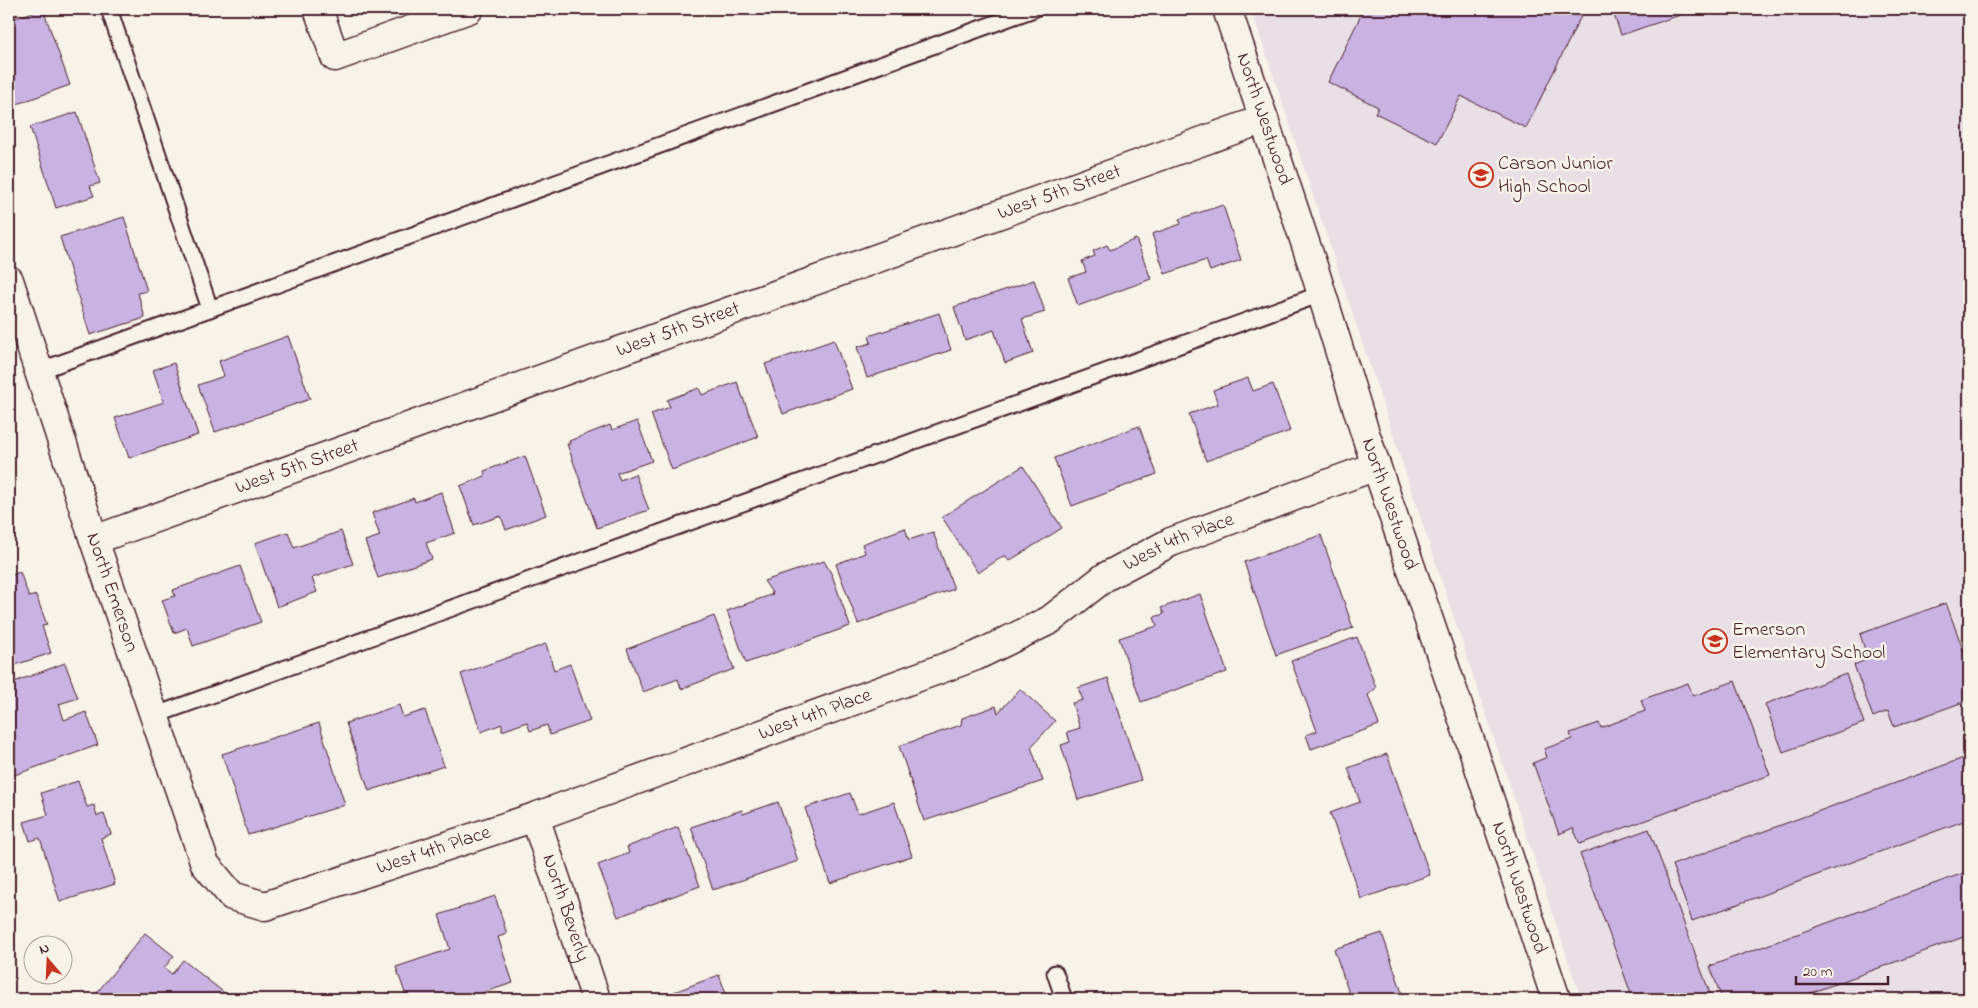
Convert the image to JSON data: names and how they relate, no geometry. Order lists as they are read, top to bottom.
{
  "streets": {
    "street": [
      "North Westwood",
      "West 5th Street",
      "West 4th Place",
      "North Emerson",
      "North Beverly"
    ]
  },
  "crossings": [
    ["North Westwood", "West 5th Street"],
    ["North Westwood", "West 4th Place"],
    ["West 5th Street", "North Emerson"],
    ["West 4th Place", "North Emerson"],
    ["West 4th Place", "North Beverly"]
  ],
  "places": {
    "school or university": ["Carson Junior High School", "Emerson Elementary School"]
  },
  "scale_bar": "20 m",
  "north": "top"
}
